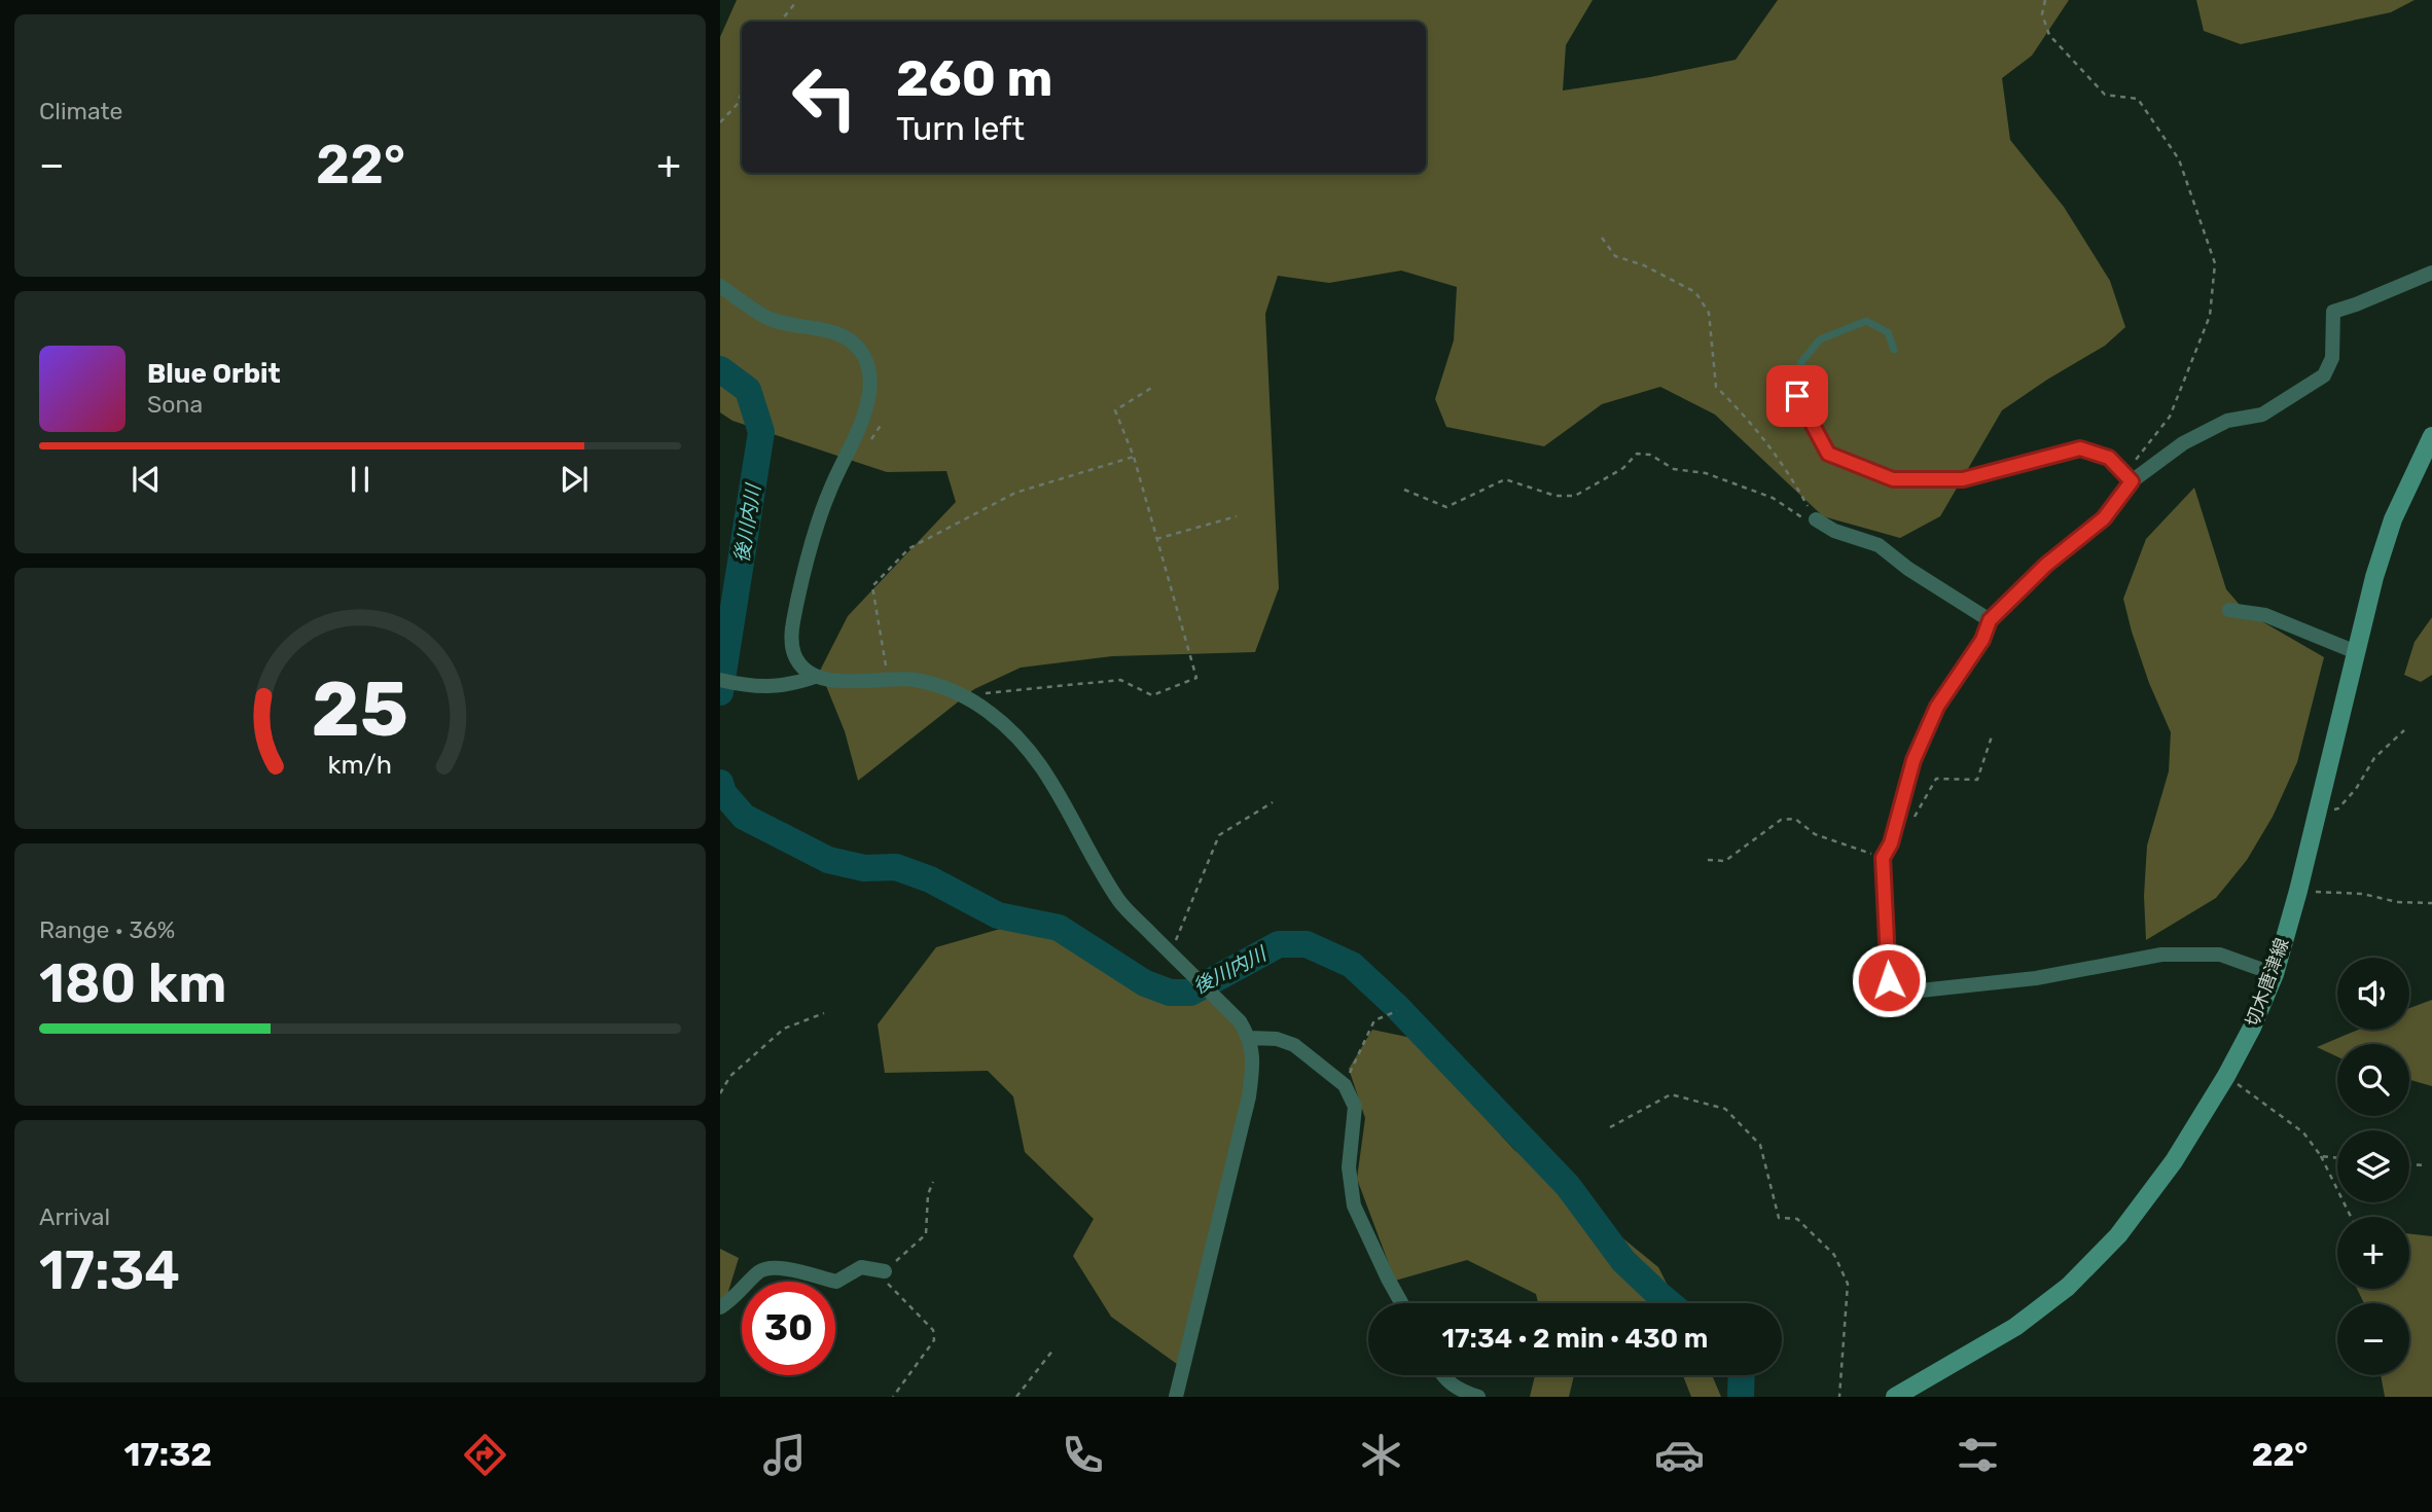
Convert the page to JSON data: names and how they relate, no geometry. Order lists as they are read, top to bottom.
{
  "streets": {
    "main road": ["切木唐津線"]
  },
  "water": ["後川内川"],
  "page": {
    "tile": [
      "Climate",
      ["Range · 36%", "180 km"],
      ["Arrival", "17:34"]
    ],
    "turn": ["260 m", "Turn left"],
    "heat": ["−", "22°", "+"],
    "song": ["Blue Orbit", "Sona"],
    "map_buttons": ["+", "−"],
    "limit": "30",
    "trip": "17:34 · 2 min · 430 m",
    "tabs": ["17:32", "22°"],
    "gauge": ["25", "km/h"]
  }
}
